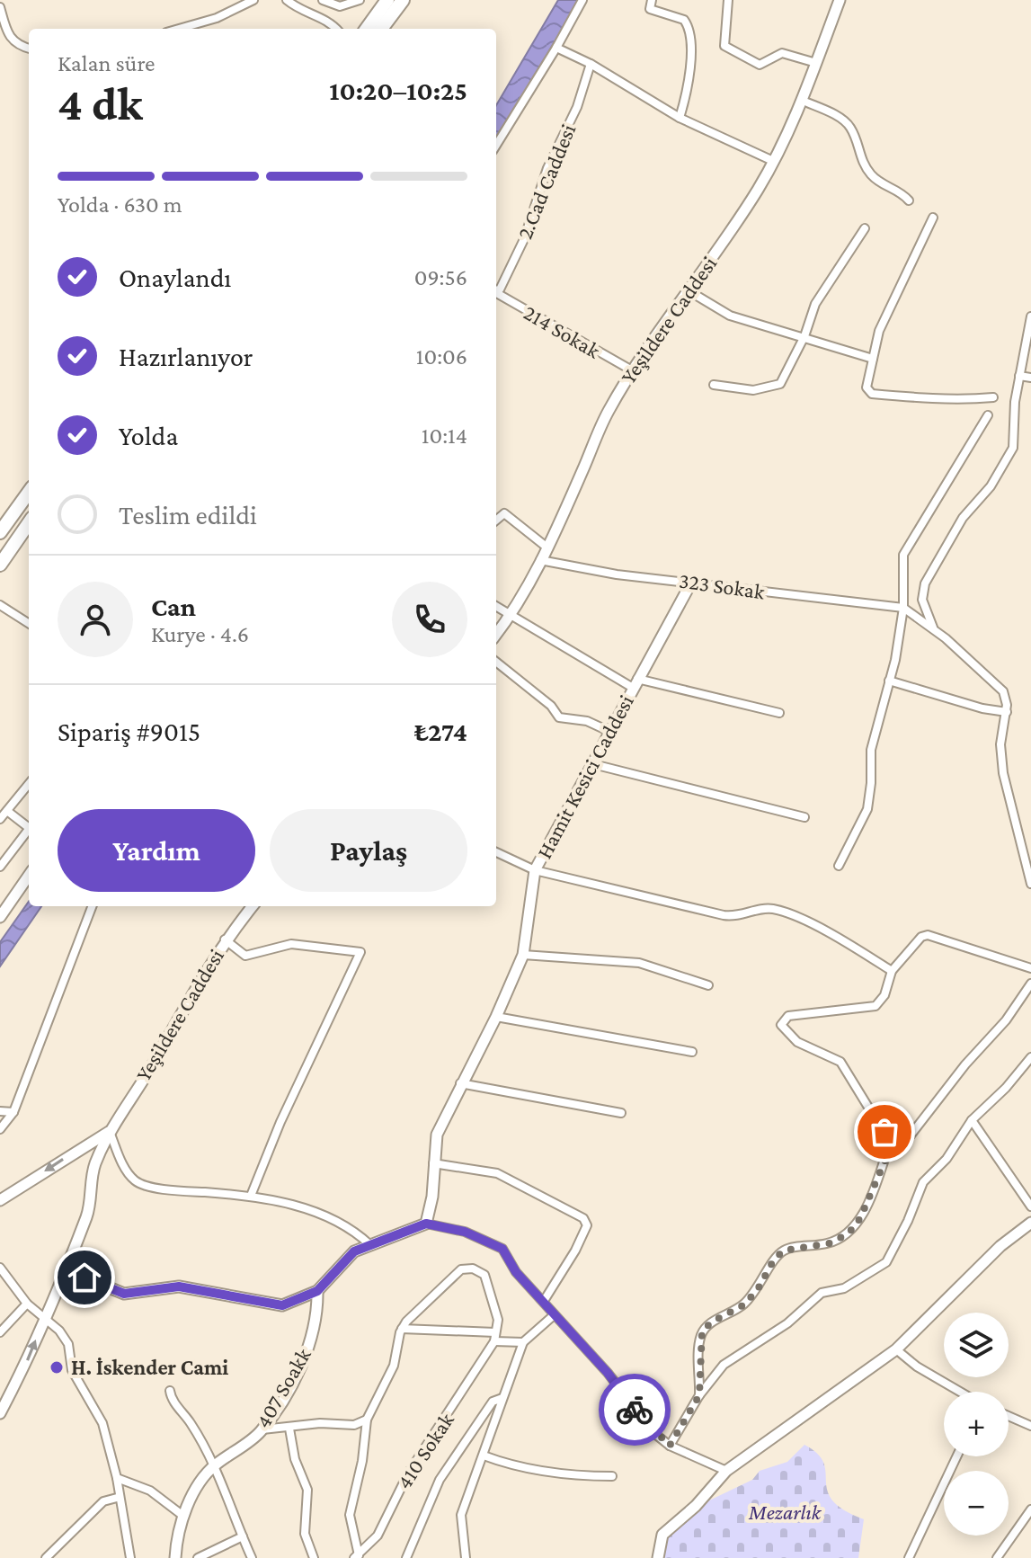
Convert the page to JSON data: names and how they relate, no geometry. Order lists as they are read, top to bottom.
{
  "streets": {
    "street": [
      "2.Cad Caddesi",
      "Yeşildere Caddesi",
      "214 Sokak",
      "323 Sokak",
      "Hamit Kesici Caddesi",
      "407 Soakk",
      "410 Sokak"
    ]
  },
  "crossings": [
    ["Yeşildere Caddesi", "214 Sokak"],
    ["Yeşildere Caddesi", "323 Sokak"],
    ["323 Sokak", "Hamit Kesici Caddesi"]
  ],
  "parks": ["Mezarlık"],
  "places": ["H. İskender Cami"],
  "page": {
    "heading": ["4 dk", "Kalan süre", "10:20–10:25"],
    "panel": [
      "Can",
      "Kurye · 4.6",
      "Sipariş #9015",
      "₺274"
    ],
    "bar": "Yolda · 630 m",
    "list": [
      ["Onaylandı", "09:56"],
      ["Hazırlanıyor", "10:06"],
      ["Yolda", "10:14"],
      "Teslim edildi"
    ],
    "buttons": ["Yardım", "Paylaş"],
    "map_buttons": ["+", "−"]
  }
}
